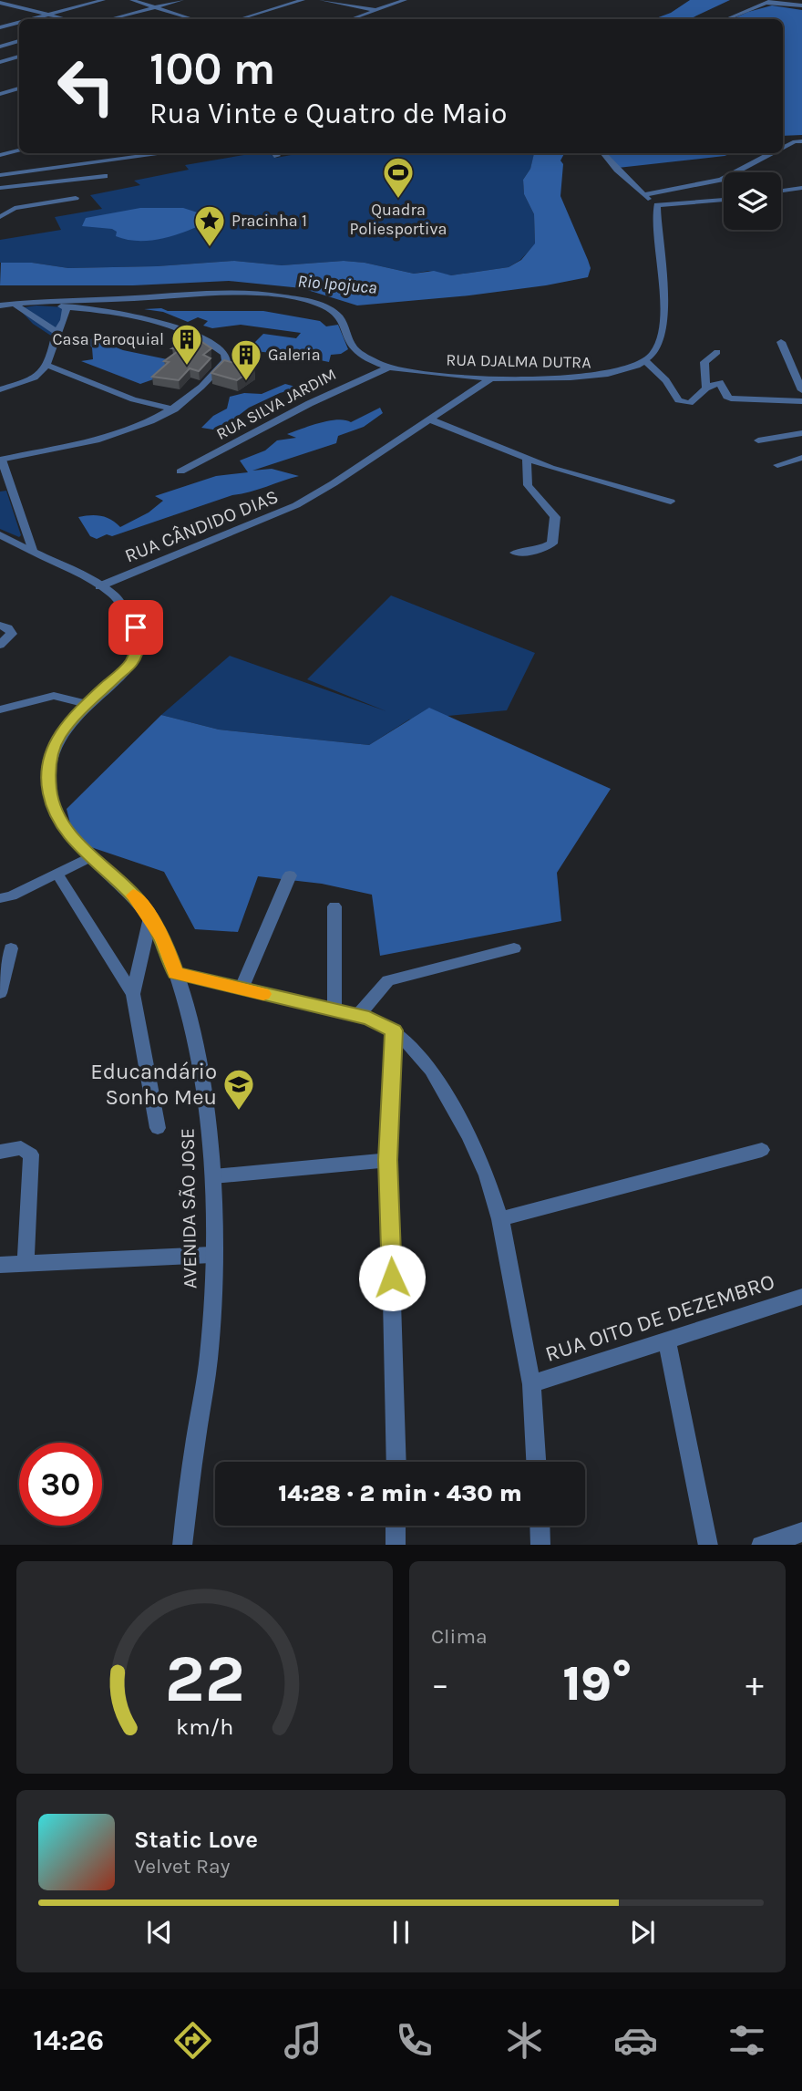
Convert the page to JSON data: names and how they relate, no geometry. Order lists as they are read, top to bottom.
{
  "streets": {
    "street": [
      "RUA DJALMA DUTRA",
      "RUA SILVA JARDIM",
      "RUA CÂNDIDO DIAS",
      "AVENIDA SÃO JOSE",
      "RUA OITO DE DEZEMBRO"
    ]
  },
  "crossings": [
    ["RUA DJALMA DUTRA", "RUA SILVA JARDIM"],
    ["RUA DJALMA DUTRA", "RUA CÂNDIDO DIAS"],
    ["RUA CÂNDIDO DIAS", "AVENIDA SÃO JOSE"]
  ],
  "water": ["Rio Ipojuca"],
  "places": {
    "sports": ["Quadra Poliesportiva"],
    "place": ["Pracinha 1"],
    "building": ["Casa Paroquial", "Galeria"],
    "school or university": ["Educandário Sonho Meu"]
  },
  "page": {
    "turn": ["100 m", "Rua Vinte e Quatro de Maio"],
    "limit": "30",
    "trip": "14:28 · 2 min · 430 m",
    "tile": "Clima",
    "heat": ["−", "19°", "+"],
    "song": ["Static Love", "Velvet Ray"],
    "tabs": "14:26",
    "gauge": ["22", "km/h"]
  }
}
